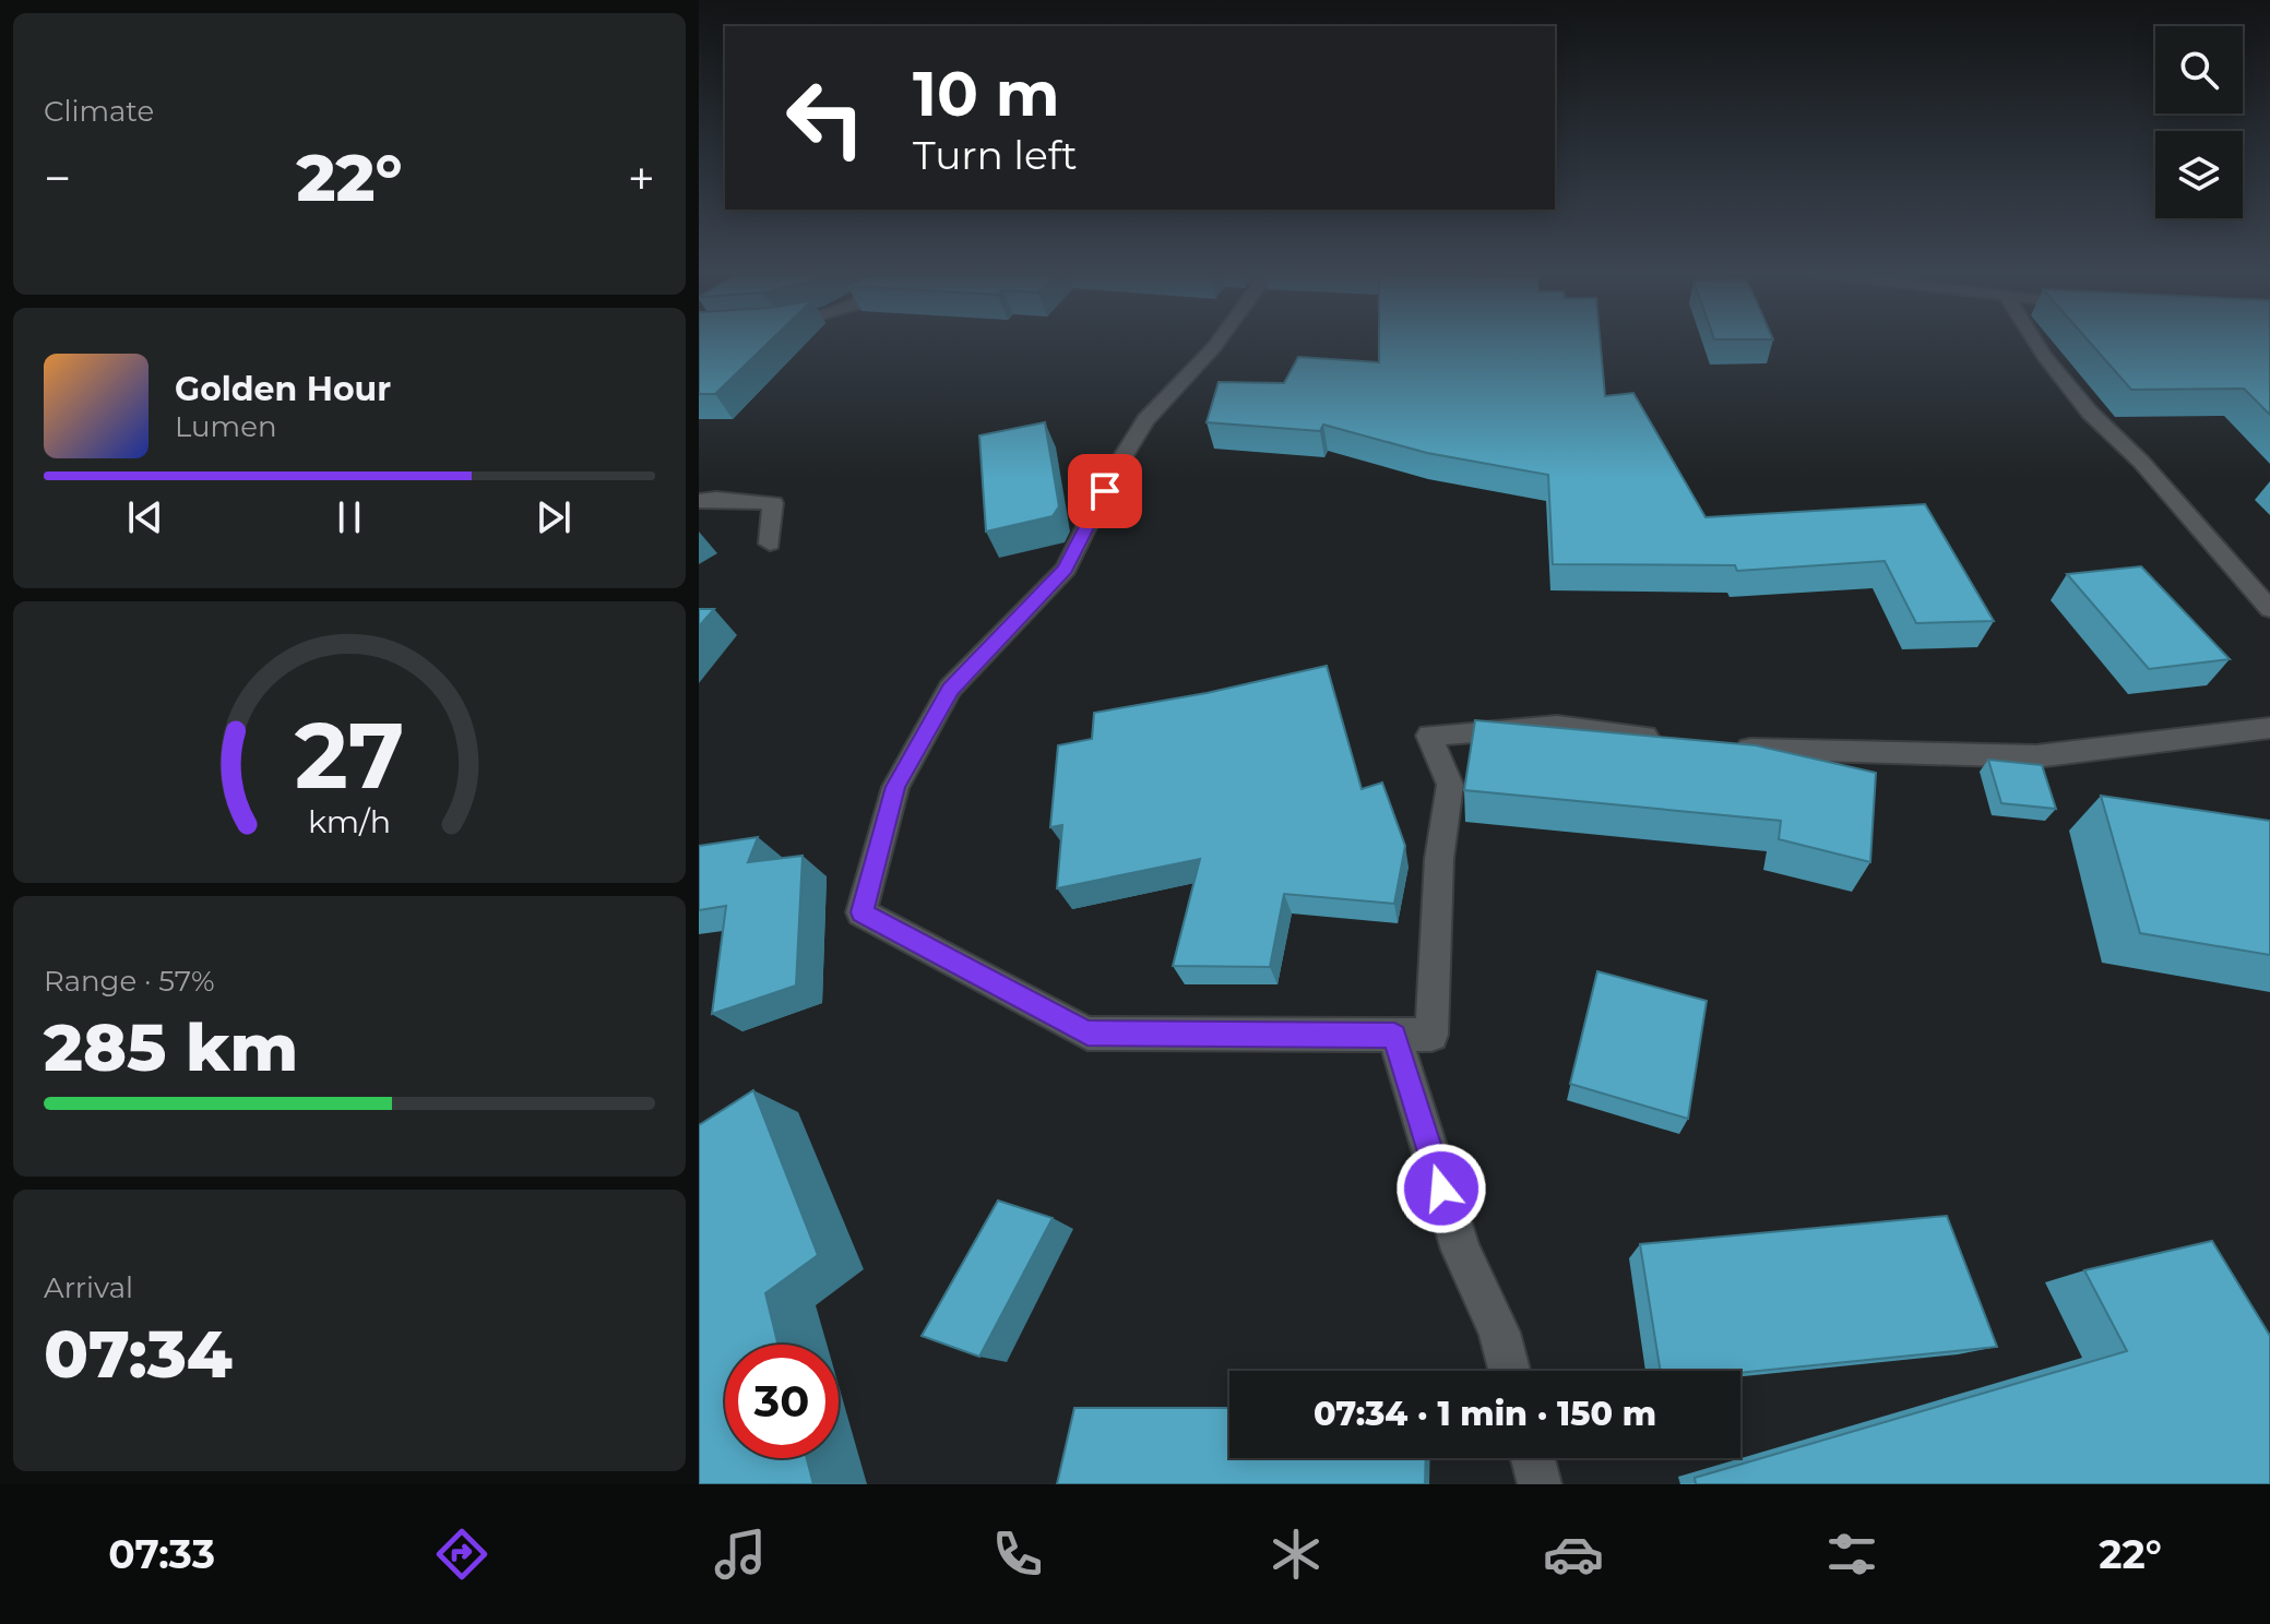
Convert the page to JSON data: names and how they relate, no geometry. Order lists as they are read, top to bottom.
{
  "page": {
    "tile": [
      "Climate",
      ["Range · 57%", "285 km"],
      ["Arrival", "07:34"]
    ],
    "turn": ["10 m", "Turn left"],
    "heat": ["−", "22°", "+"],
    "song": ["Golden Hour", "Lumen"],
    "limit": "30",
    "trip": "07:34 · 1 min · 150 m",
    "tabs": ["07:33", "22°"],
    "gauge": ["27", "km/h"]
  }
}
